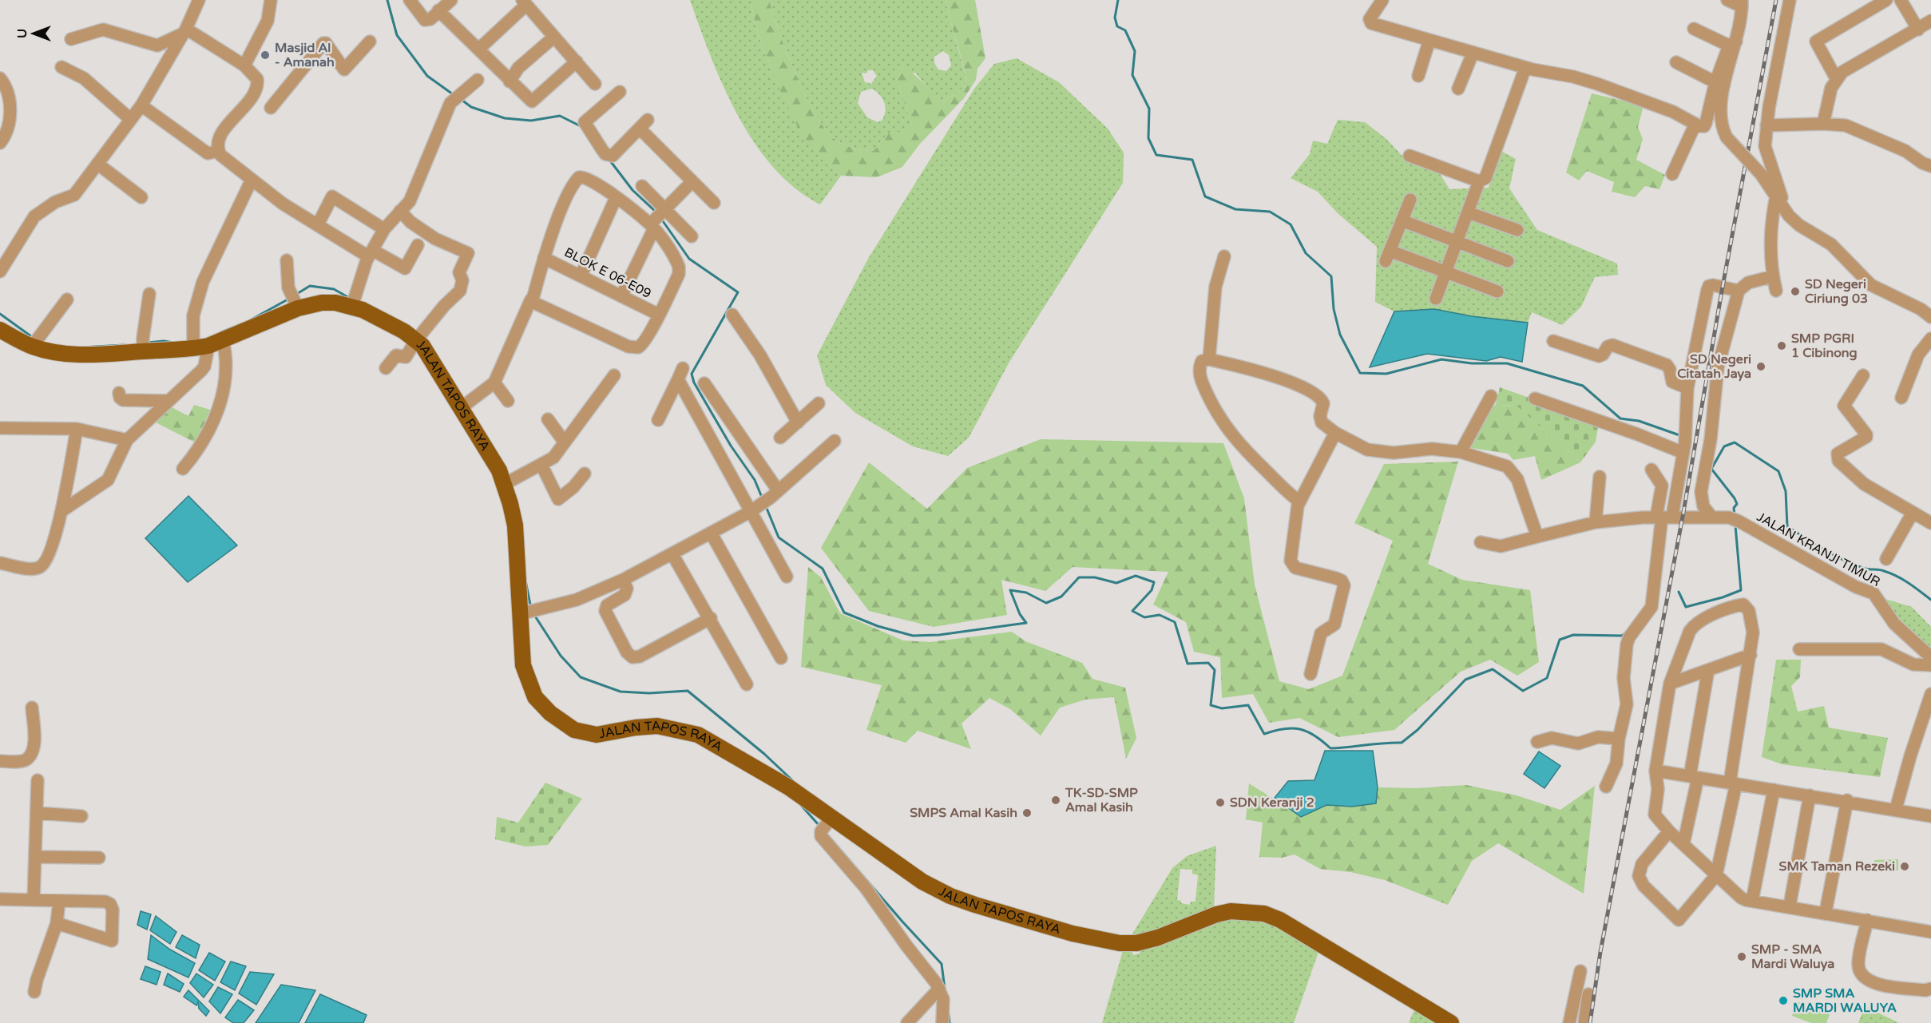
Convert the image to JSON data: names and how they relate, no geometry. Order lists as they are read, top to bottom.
{
  "streets": {
    "main road": ["JALAN TAPOS RAYA"],
    "street": ["BLOK E 06-E09", "JALAN KRANJI TIMUR"]
  },
  "places": [
    "Masjid Al - Amanah",
    "SD Negeri Ciriung 03",
    "SMP PGRI 1 Cibinong",
    "SD Negeri Citatah Jaya",
    "TK-SD-SMP Amal Kasih",
    "SDN Keranji 2",
    "SMPS Amal Kasih",
    "SMK Taman Rezeki",
    "SMP - SMA Mardi Waluya",
    "SMP SMA MARDI WALUYA"
  ],
  "north": "left"
}
